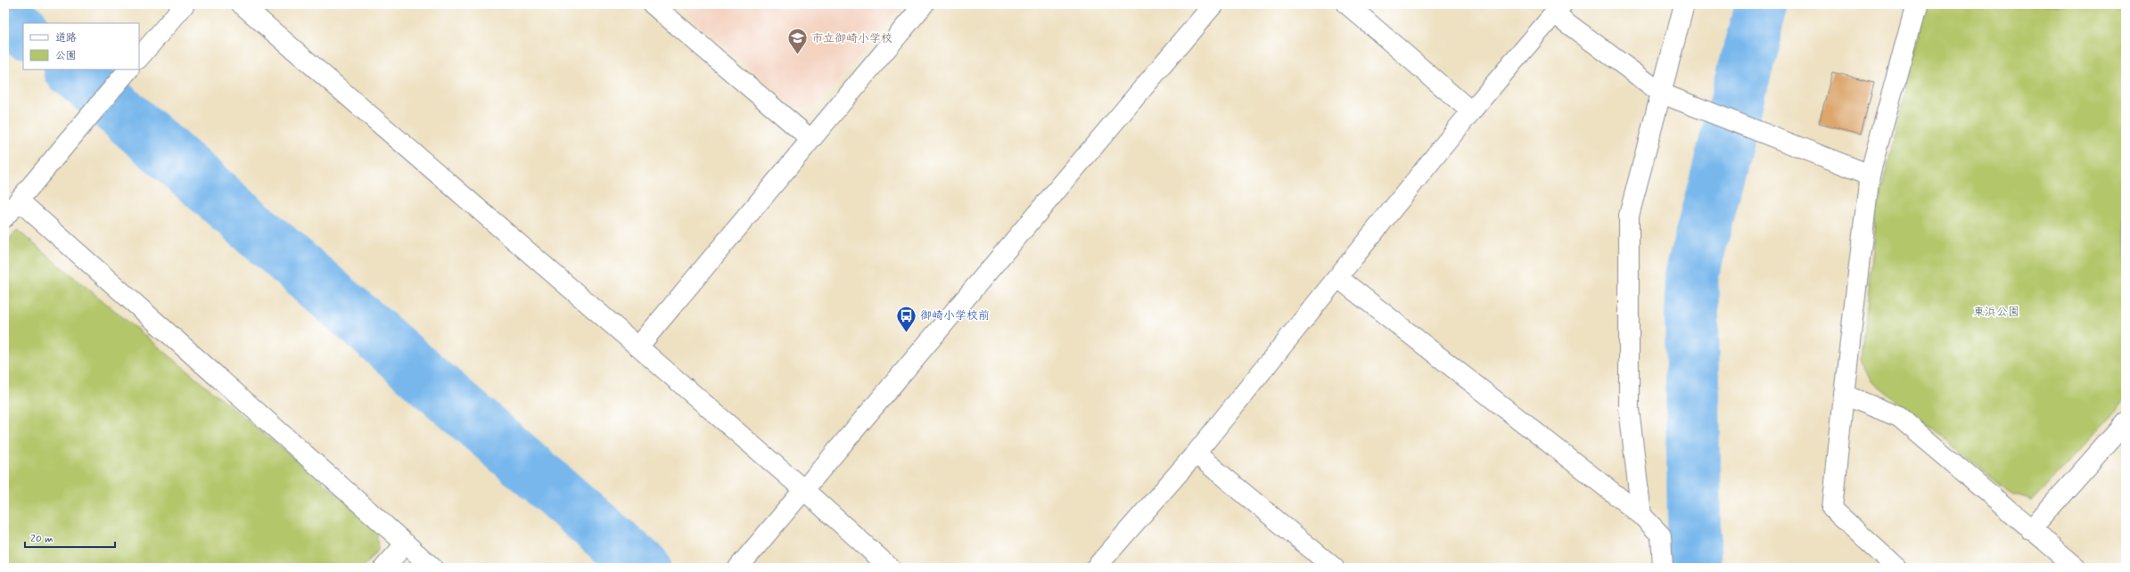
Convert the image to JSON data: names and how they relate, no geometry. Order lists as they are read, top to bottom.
{
  "parks": ["東浜公園"],
  "places": {
    "school or university": ["市立御崎小学校"],
    "bus stop": ["御崎小学校前"]
  },
  "legend": ["道路", "公園"],
  "scale_bar": "20 m"
}
